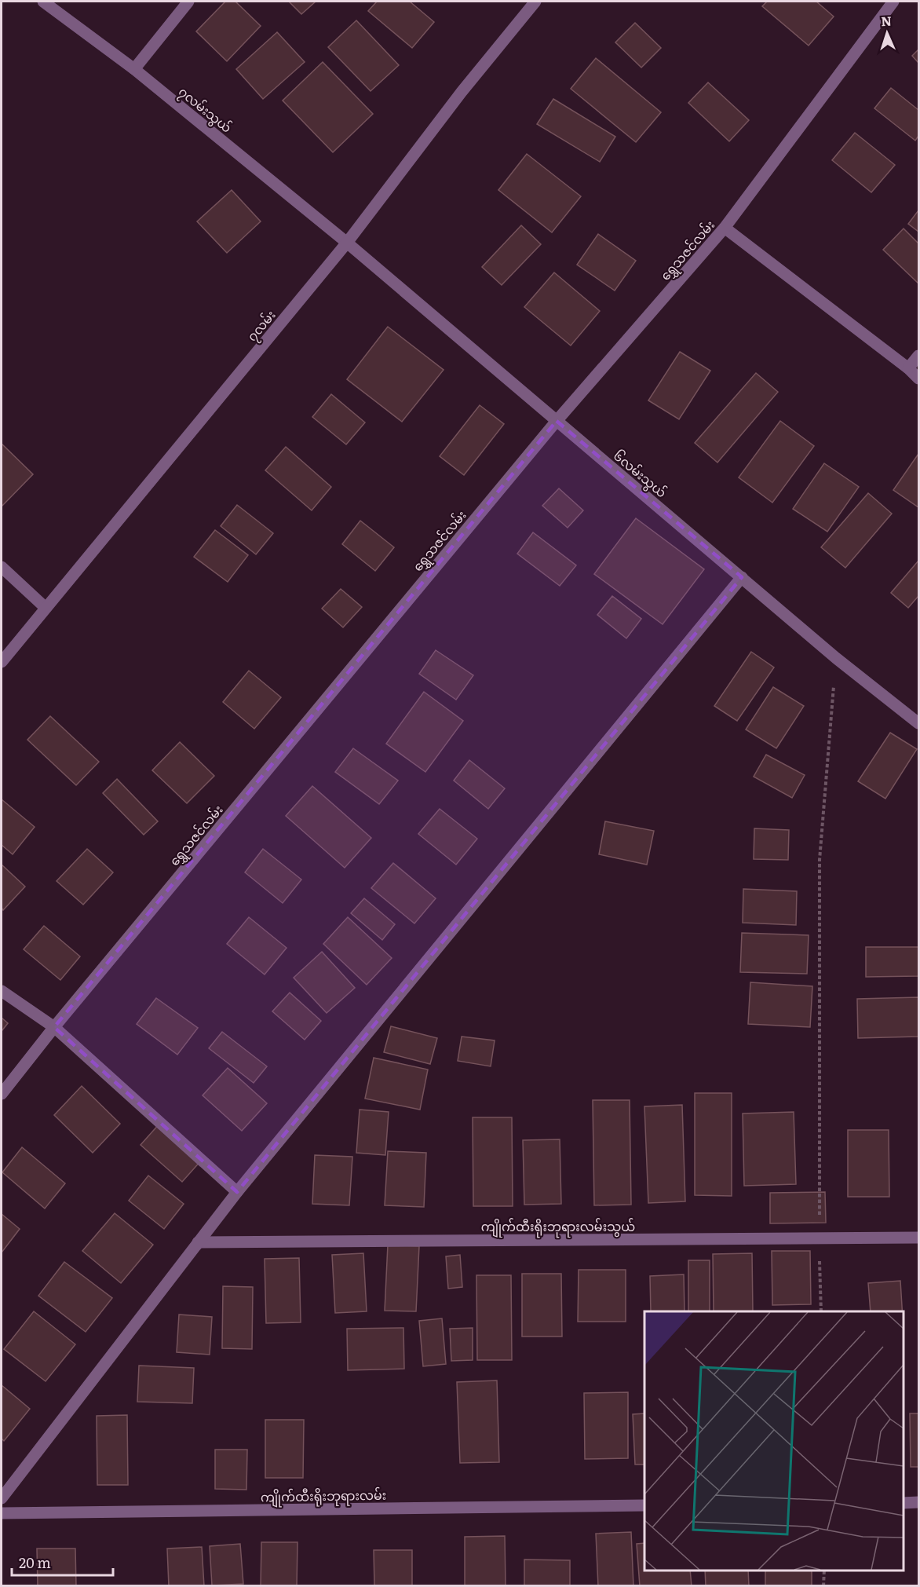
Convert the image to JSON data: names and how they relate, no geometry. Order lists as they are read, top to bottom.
{
  "streets": {
    "street": [
      "၇လမ်းသွယ်",
      "ရွှေသဇင်လမ်း",
      "၇လမ်း",
      "၆လမ်းသွယ်",
      "ကျိုက်ထီးရိုးဘုရားလမ်းသွယ်",
      "ကျိုက်ထီးရိုးဘုရားလမ်း"
    ]
  },
  "crossings": [
    ["၇လမ်းသွယ်", "၇လမ်း"],
    ["၇လမ်းသွယ်", "၆လမ်းသွယ်"],
    ["ရွှေသဇင်လမ်း", "၆လမ်းသွယ်"],
    ["၇လမ်း", "၆လမ်းသွယ်"]
  ],
  "scale_bar": "20 m",
  "north": "top"
}
